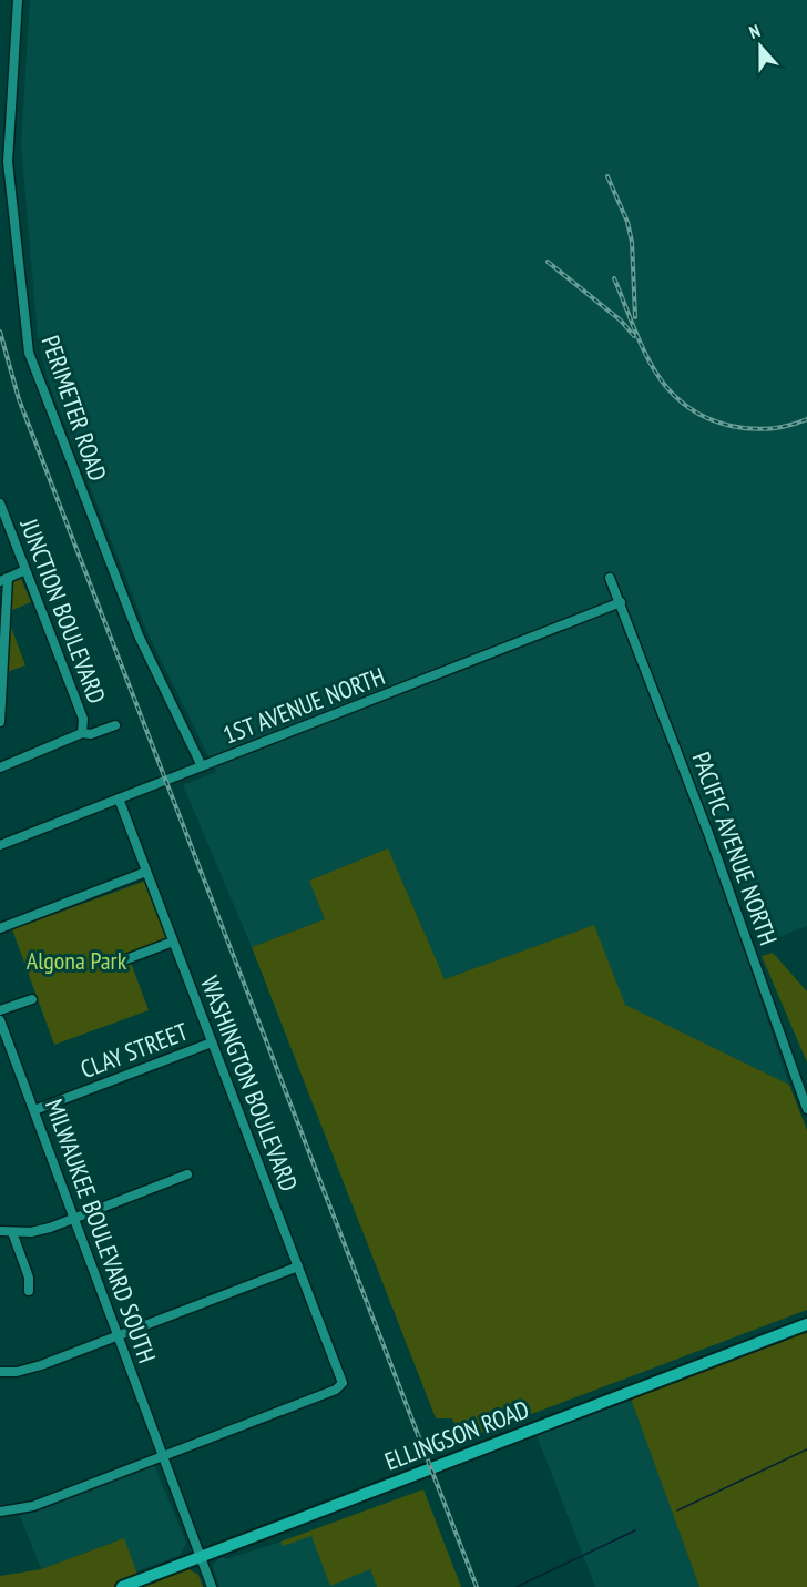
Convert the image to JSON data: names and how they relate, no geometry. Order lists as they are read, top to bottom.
{
  "streets": {
    "main road": ["ELLINGSON ROAD"],
    "street": [
      "PERIMETER ROAD",
      "JUNCTION BOULEVARD",
      "1ST AVENUE NORTH",
      "PACIFIC AVENUE NORTH",
      "CLAY STREET",
      "WASHINGTON BOULEVARD",
      "MILWAUKEE BOULEVARD SOUTH"
    ]
  },
  "crossings": [
    ["PERIMETER ROAD", "1ST AVENUE NORTH"],
    ["1ST AVENUE NORTH", "PACIFIC AVENUE NORTH"],
    ["1ST AVENUE NORTH", "WASHINGTON BOULEVARD"],
    ["CLAY STREET", "WASHINGTON BOULEVARD"],
    ["CLAY STREET", "MILWAUKEE BOULEVARD SOUTH"],
    ["WASHINGTON BOULEVARD", "MILWAUKEE BOULEVARD SOUTH"],
    ["MILWAUKEE BOULEVARD SOUTH", "ELLINGSON ROAD"]
  ],
  "parks": ["Algona Park"],
  "north": "top"
}
